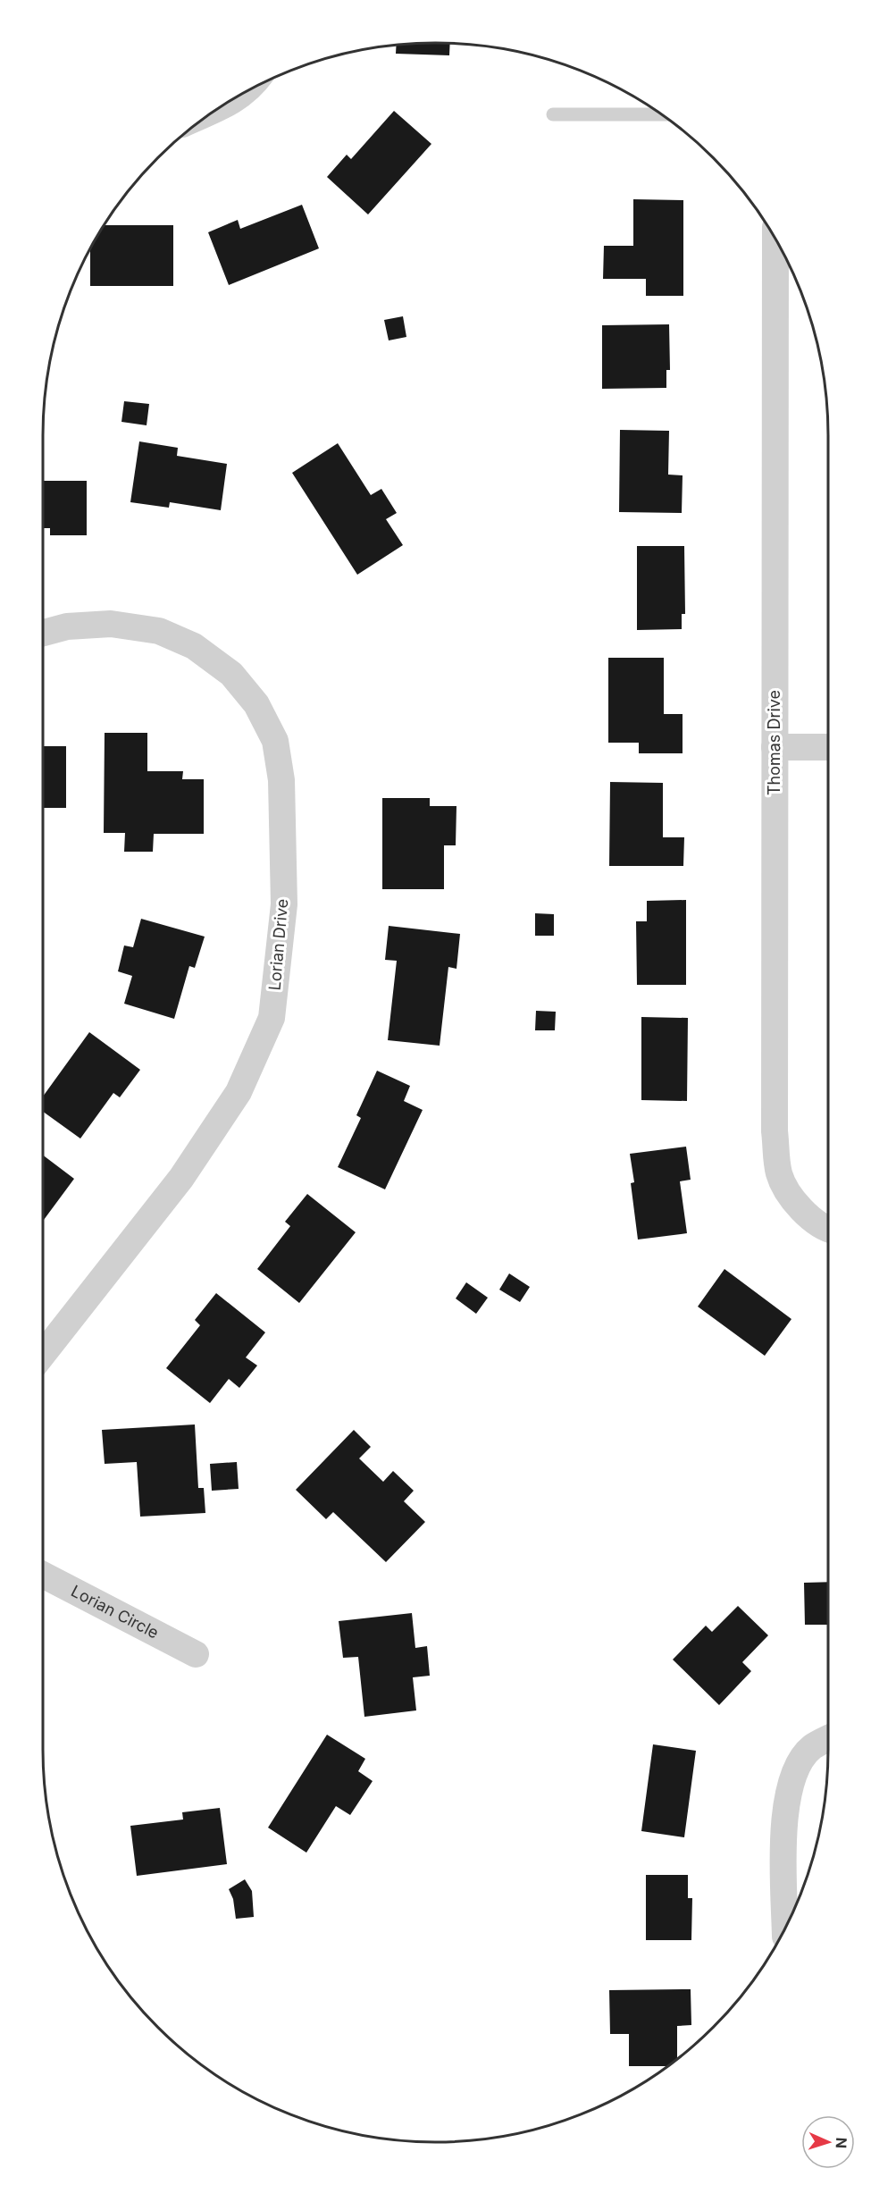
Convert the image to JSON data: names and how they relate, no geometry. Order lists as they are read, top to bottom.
{
  "streets": {
    "street": ["Thomas Drive", "Lorian Drive", "Lorian Circle"]
  },
  "north": "right"
}
